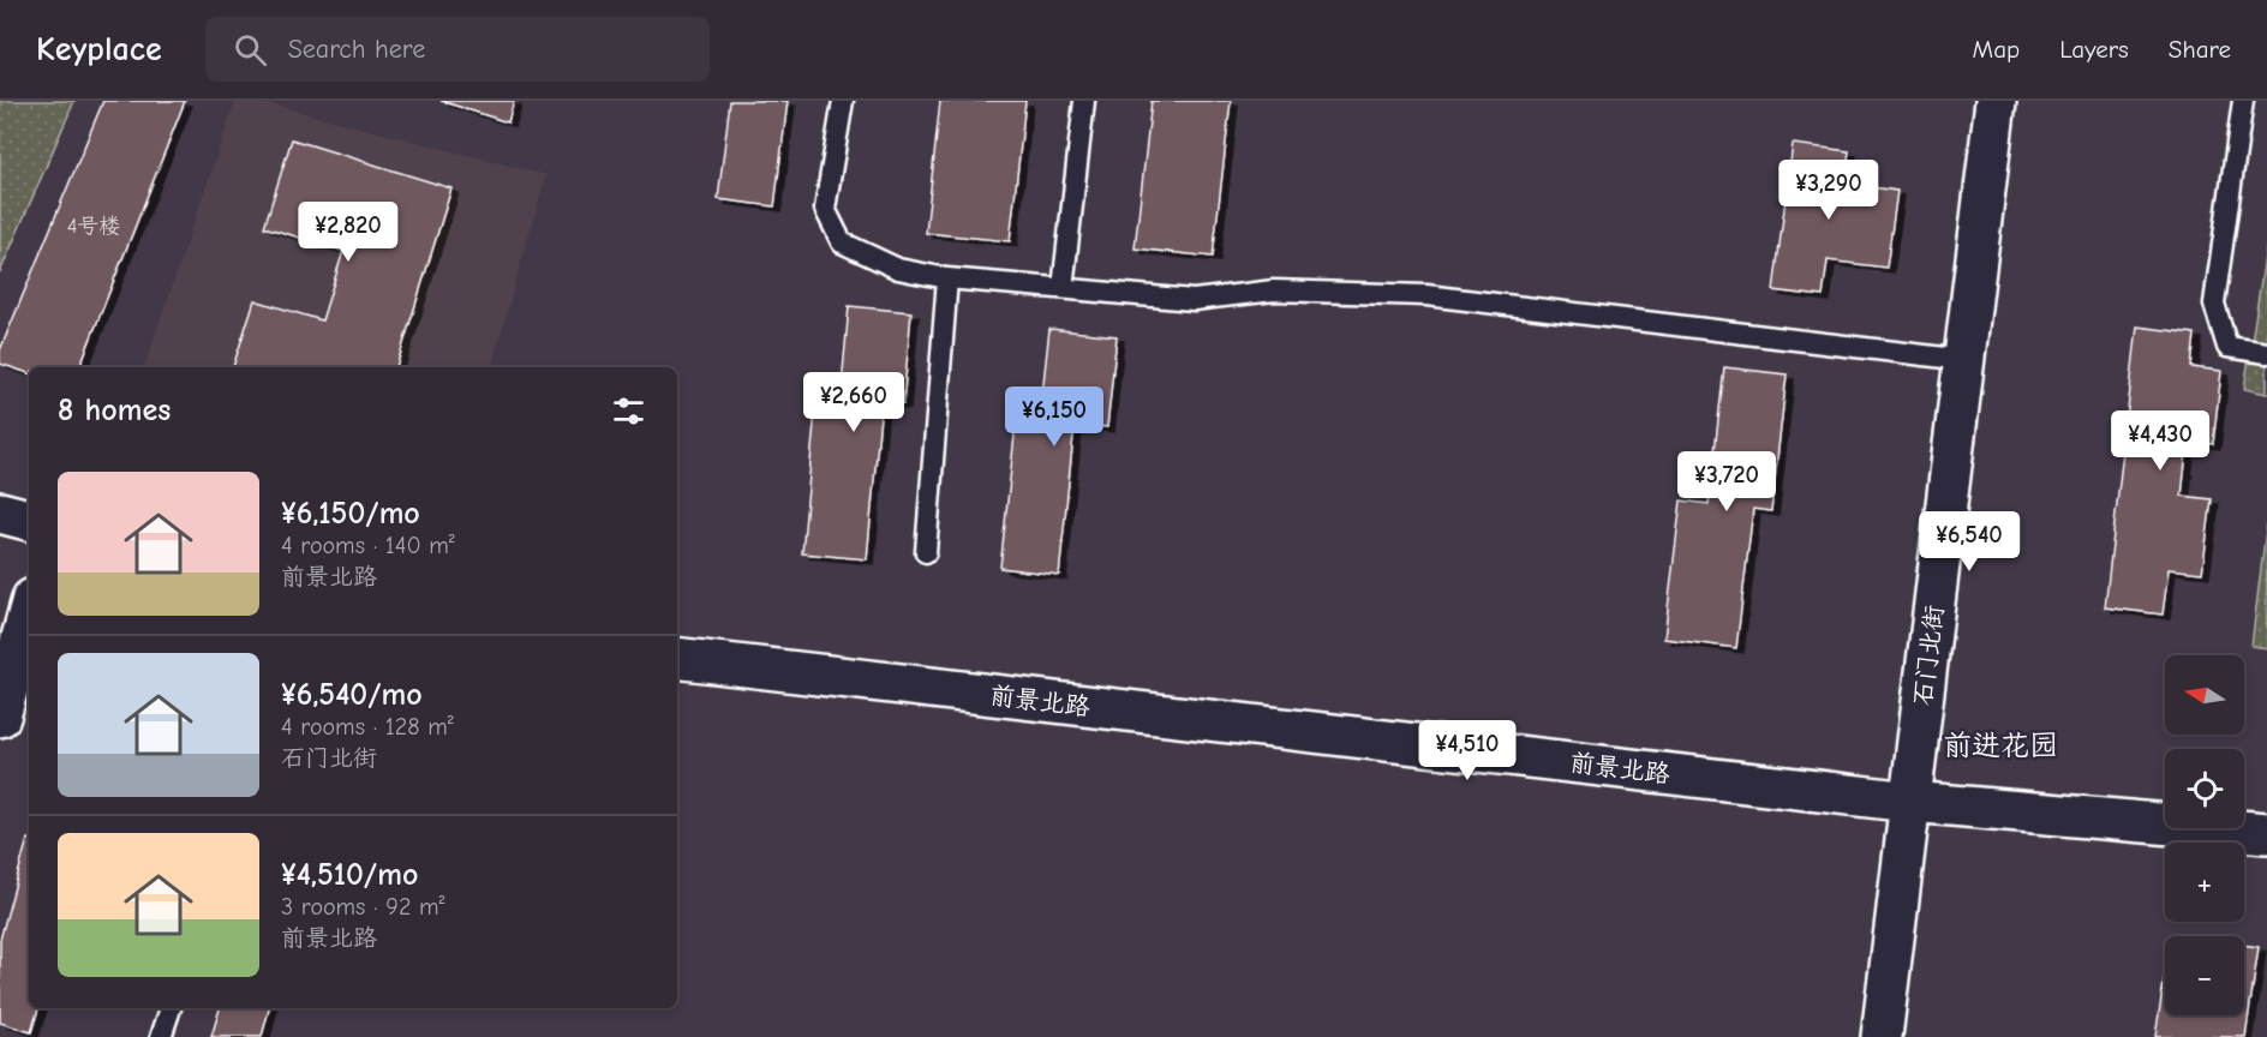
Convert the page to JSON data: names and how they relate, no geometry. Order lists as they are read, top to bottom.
{
  "streets": {
    "street": ["石门北街", "前景北路"]
  },
  "crossings": [
    ["石门北街", "前景北路"]
  ],
  "districts": ["前进花园"],
  "house_numbers": ["4号楼"],
  "north": "left",
  "page": {
    "header": "Keyplace",
    "search": "Search here",
    "nav": ["Map", "Layers", "Share"],
    "price": [
      "¥3,290",
      "¥2,820",
      "¥2,660",
      "¥6,150",
      "¥4,430",
      "¥3,720",
      "¥6,540",
      "¥4,510"
    ],
    "heading": "8 homes",
    "list": [
      {
        "name": "¥6,150/mo",
        "note": "4 rooms · 140 m² · 前景北路"
      },
      {
        "name": "¥6,540/mo",
        "note": "4 rooms · 128 m² · 石门北街"
      },
      {
        "name": "¥4,510/mo",
        "note": "3 rooms · 92 m² · 前景北路"
      }
    ],
    "map_buttons": ["+", "−"]
  }
}
